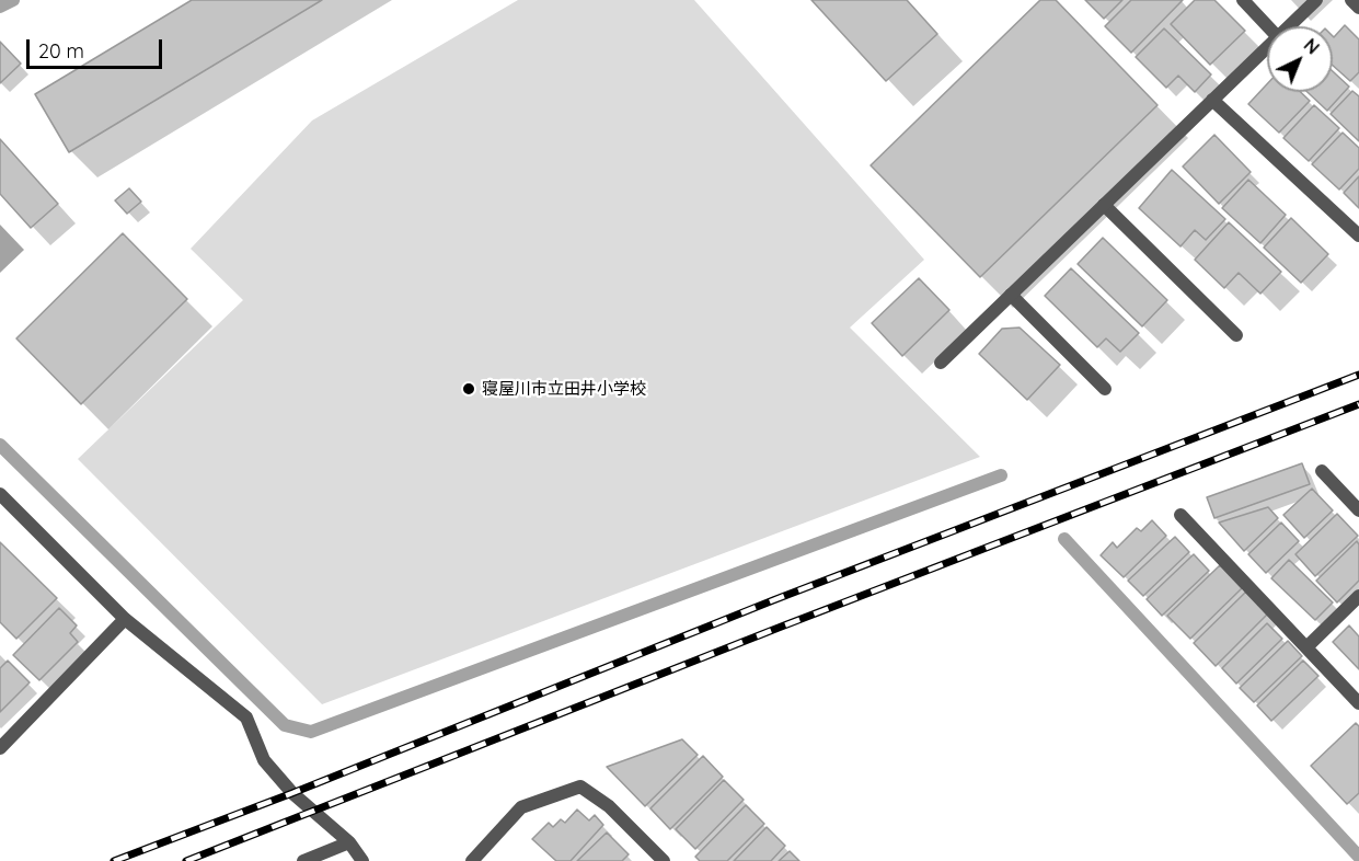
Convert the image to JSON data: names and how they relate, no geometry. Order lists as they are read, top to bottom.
{
  "places": ["寝屋川市立田井小学校"],
  "scale_bar": "20 m",
  "north": "top right"
}
